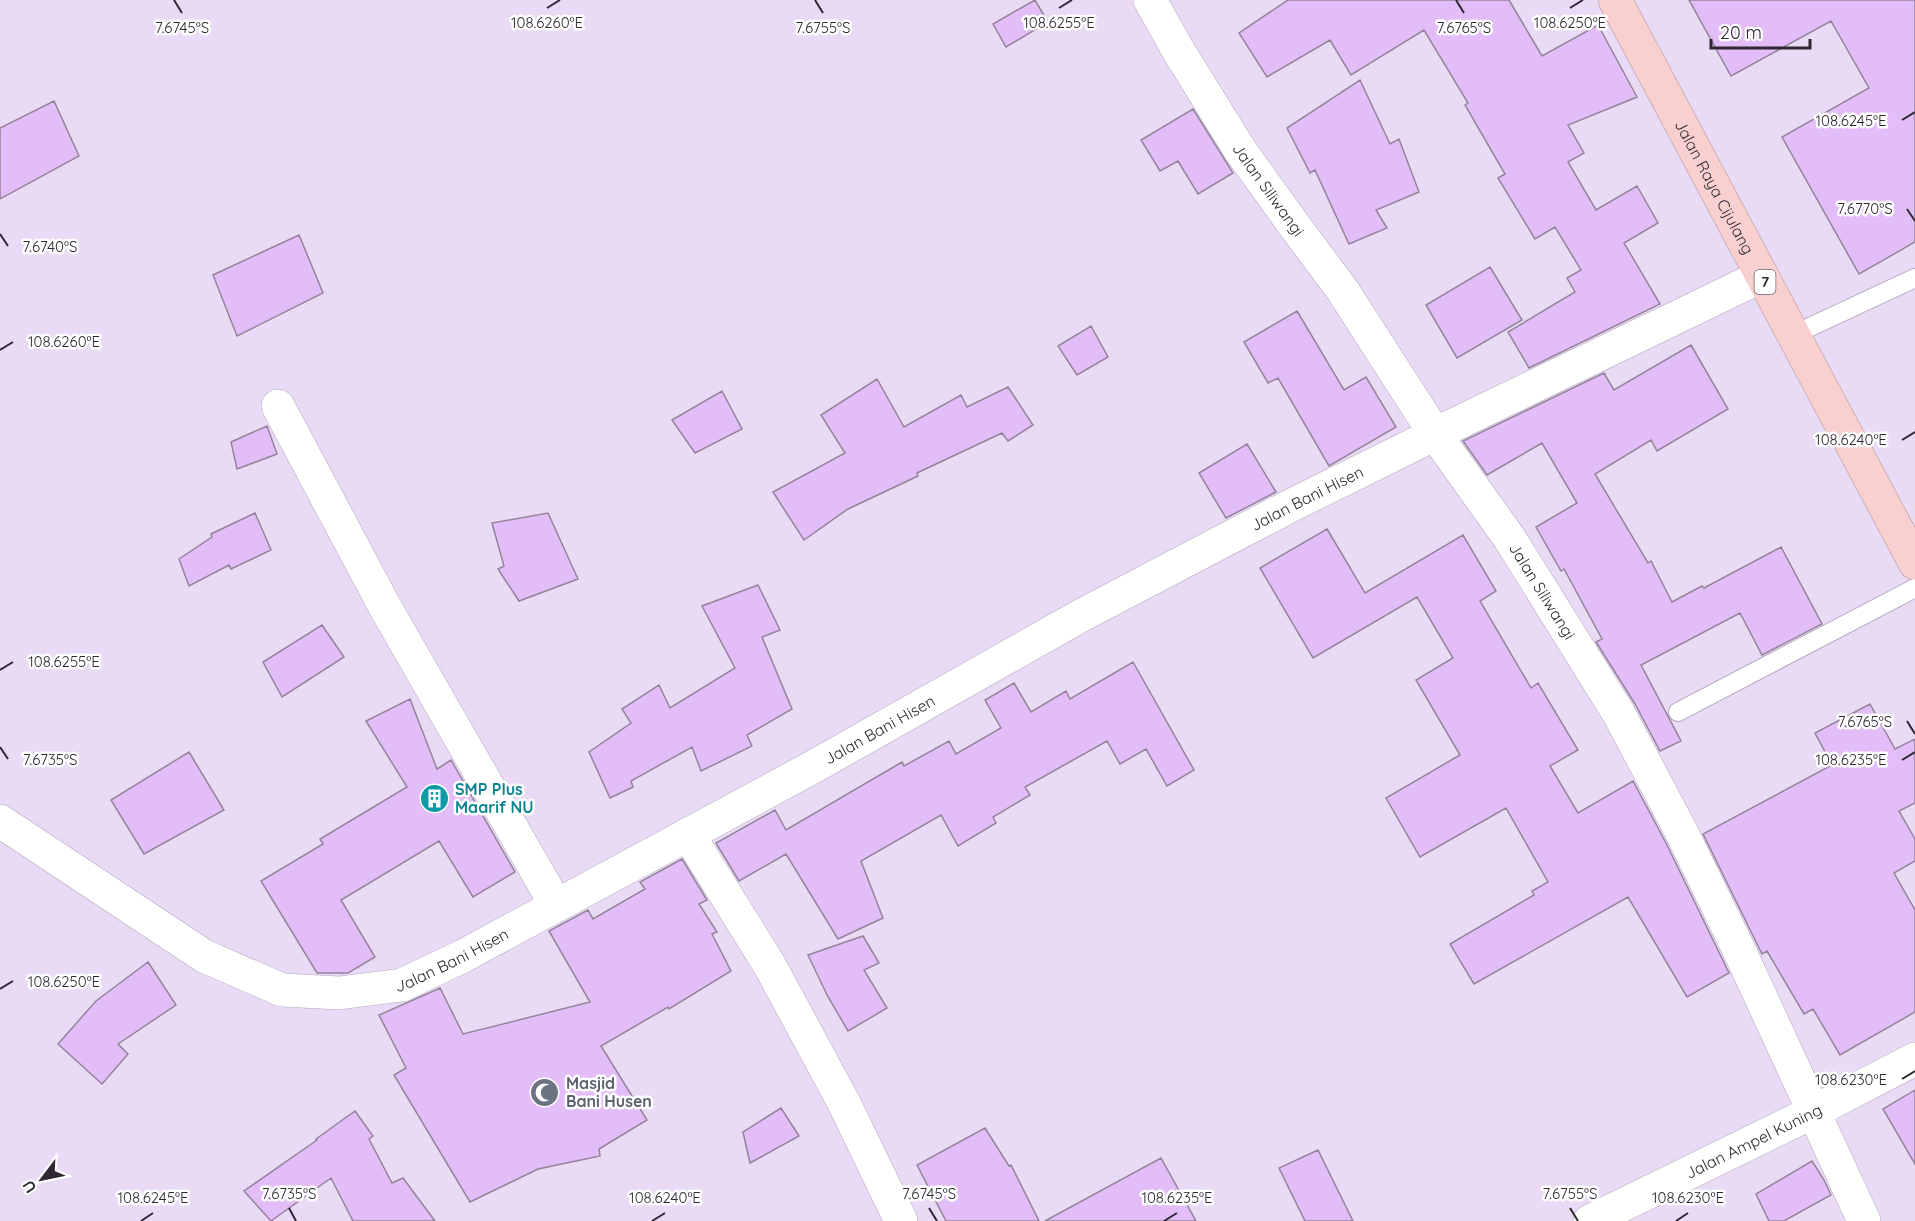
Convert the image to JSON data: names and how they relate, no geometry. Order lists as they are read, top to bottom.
{
  "streets": {
    "highway": ["Jalan Raya Cijulang", "7"],
    "street": ["Jalan Siliwangi", "Jalan Bani Hisen", "Jalan Ampel Kuning"]
  },
  "crossings": [
    ["Jalan Raya Cijulang", "Jalan Bani Hisen"],
    ["Jalan Siliwangi", "Jalan Bani Hisen"],
    ["Jalan Siliwangi", "Jalan Ampel Kuning"]
  ],
  "places": {
    "building": ["SMP Plus Maarif NU"],
    "mosque": ["Masjid Bani Husen"]
  },
  "scale_bar": "20 m",
  "north": "bottom left",
  "coordinates": [
    "108.6260°E",
    "108.6255°E",
    "108.6250°E",
    "7.6765°S",
    "7.6745°S",
    "7.6755°S",
    "108.6245°E",
    "7.6770°S",
    "7.6740°S",
    "108.6240°E",
    "7.6735°S",
    "108.6235°E",
    "108.6230°E"
  ]
}
